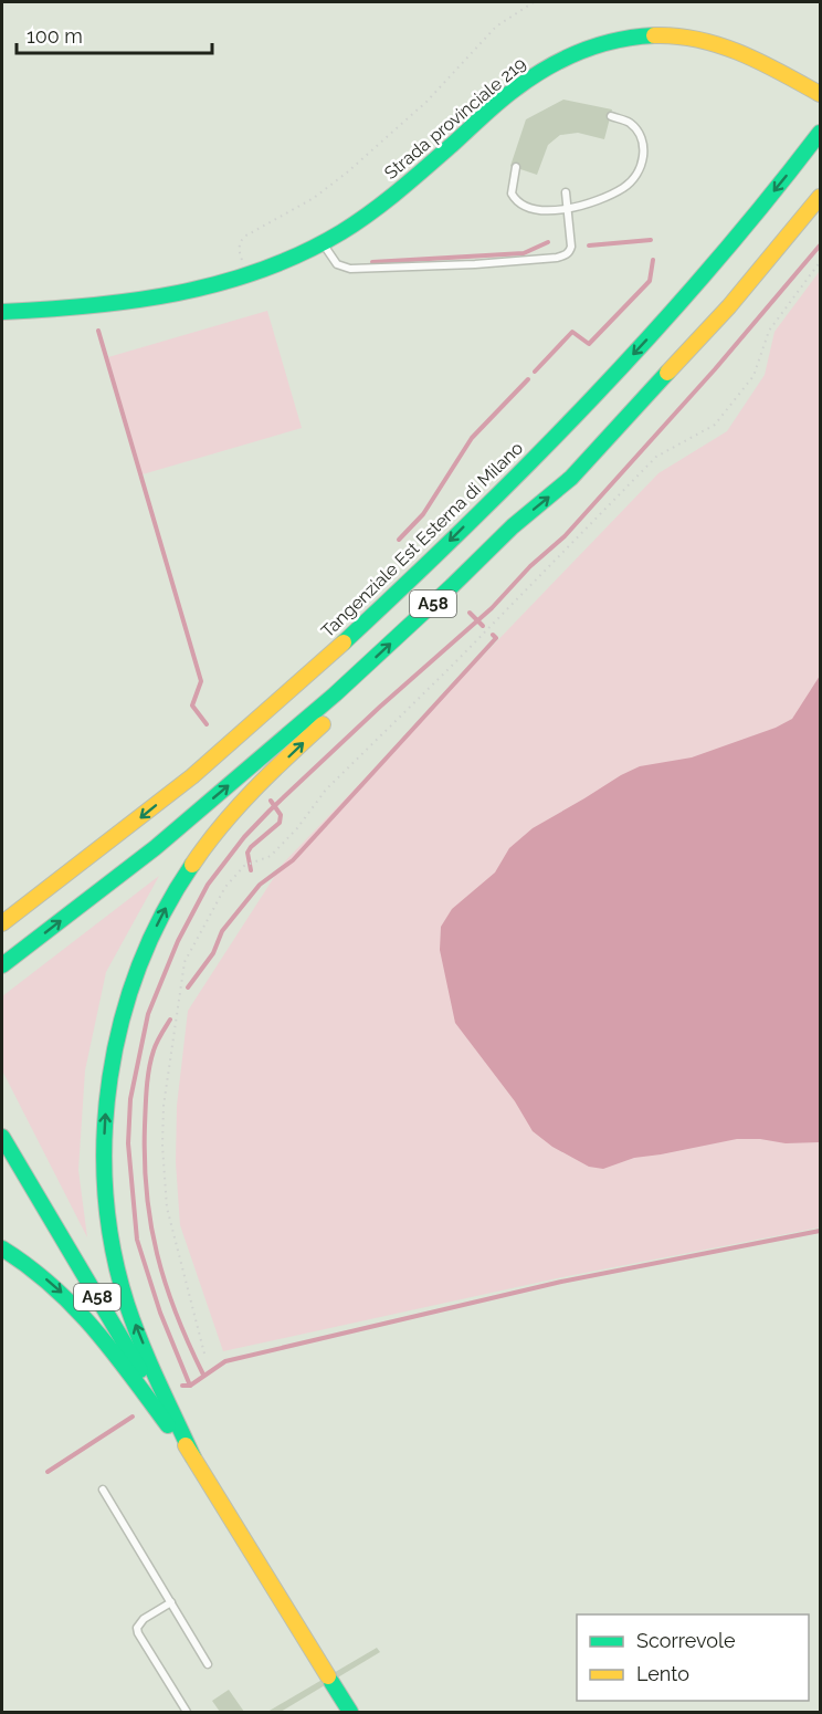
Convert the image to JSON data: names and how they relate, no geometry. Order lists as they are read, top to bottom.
{
  "streets": {
    "main road": ["Strada provinciale 219", "Tangenziale Est Esterna di Milano", "A58"]
  },
  "crossings": [
    ["Tangenziale Est Esterna di Milano", "A58"]
  ],
  "legend": ["Scorrevole", "Lento"],
  "scale_bar": "100 m"
}
